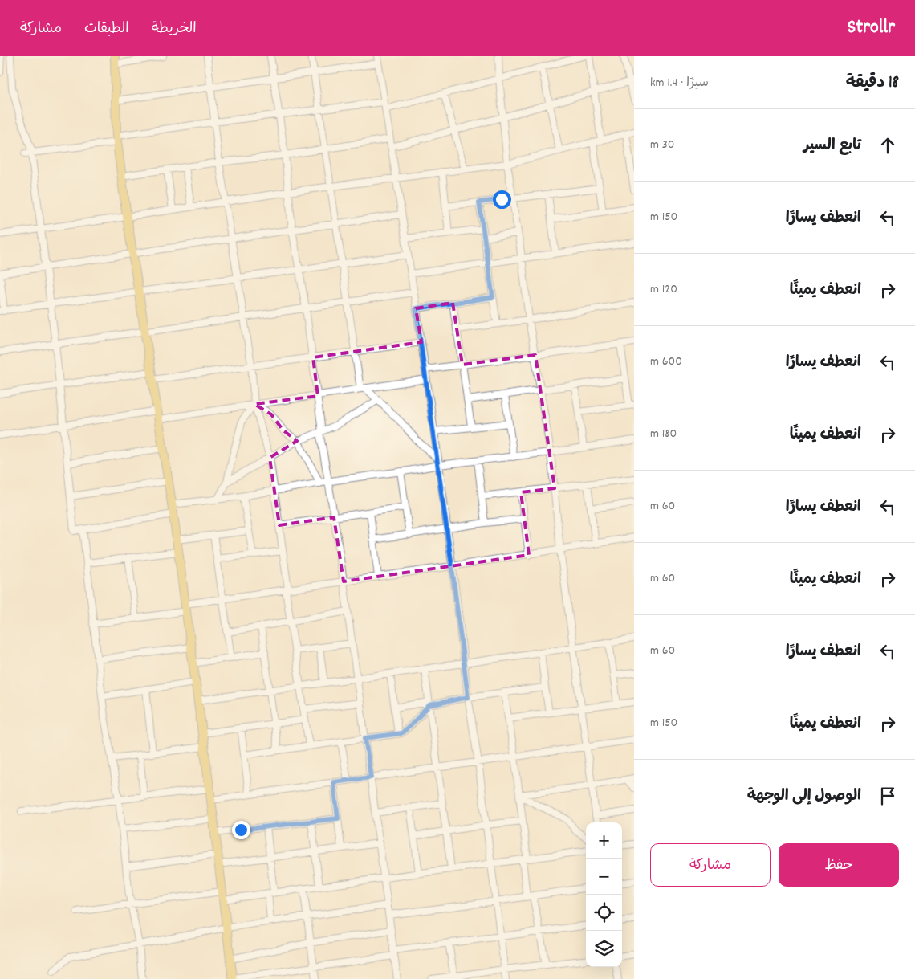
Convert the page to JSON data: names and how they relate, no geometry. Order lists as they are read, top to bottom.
{
  "page": {
    "header": "Strollr",
    "nav": ["الخريطة", "الطبقات", "مشاركة"],
    "heading": ["18 دقيقة", "سيرًا · 1.4 km"],
    "list": [
      ["تابع السير", "30 m"],
      ["انعطف يسارًا", "150 m"],
      ["انعطف يمينًا", "120 m"],
      ["انعطف يسارًا", "600 m"],
      ["انعطف يمينًا", "180 m"],
      ["انعطف يسارًا", "60 m"],
      ["انعطف يمينًا", "60 m"],
      ["انعطف يسارًا", "60 m"],
      ["انعطف يمينًا", "150 m"],
      "الوصول إلى الوجهة"
    ],
    "map_buttons": ["+", "−"],
    "buttons": ["حفظ", "مشاركة"]
  }
}
